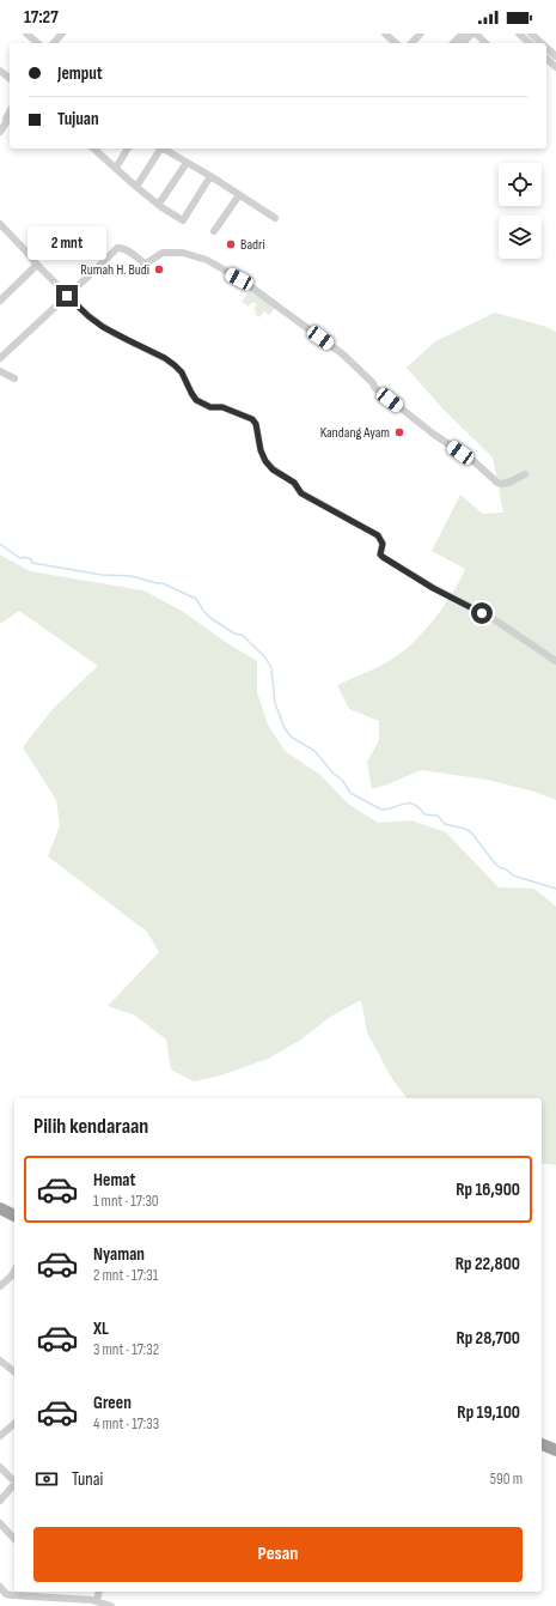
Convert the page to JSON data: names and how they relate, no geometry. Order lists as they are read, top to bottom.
{
  "places": ["Badri", "Rumah H. Budi", "Kandang Ayam"],
  "page": {
    "status": "17:27",
    "banner": ["Jemput", "Tujuan"],
    "bubble": "2 mnt",
    "heading": "Pilih kendaraan",
    "list": [
      {
        "name": "Hemat",
        "note": "1 mnt · 17:30",
        "value": "Rp 16,900"
      },
      {
        "name": "Nyaman",
        "note": "2 mnt · 17:31",
        "value": "Rp 22,800"
      },
      {
        "name": "XL",
        "note": "3 mnt · 17:32",
        "value": "Rp 28,700"
      },
      {
        "name": "Green",
        "note": "4 mnt · 17:33",
        "value": "Rp 19,100"
      }
    ],
    "pay": ["Tunai", "590 m"],
    "buttons": "Pesan"
  }
}
